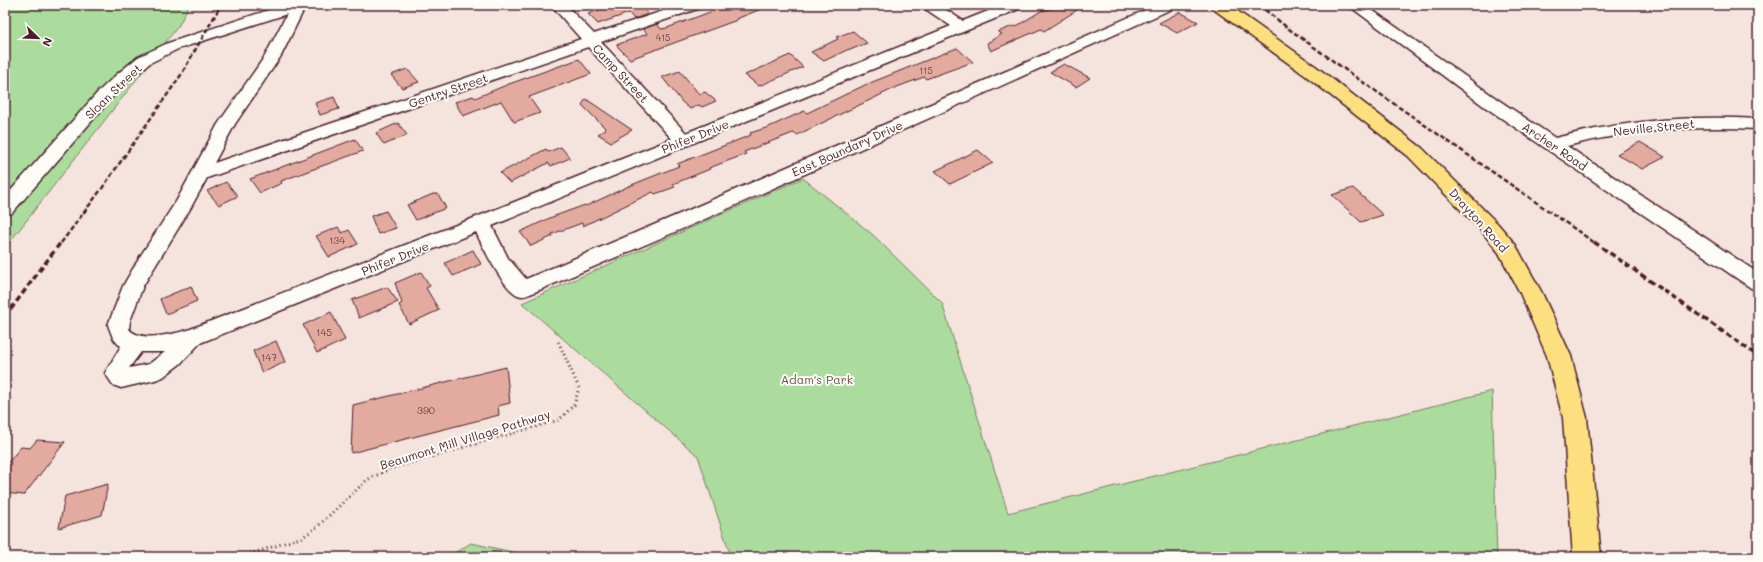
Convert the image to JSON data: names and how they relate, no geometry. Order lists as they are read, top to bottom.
{
  "streets": {
    "main road": ["Drayton Road"],
    "street": [
      "Camp Street",
      "Gentry Street",
      "Sloan Street",
      "Neville Street",
      "Phifer Drive",
      "Archer Road",
      "East Boundary Drive"
    ],
    "path": ["Beaumont Mill Village Pathway"]
  },
  "crossings": [
    ["Camp Street", "Gentry Street"],
    ["Camp Street", "Phifer Drive"],
    ["Neville Street", "Archer Road"],
    ["Phifer Drive", "East Boundary Drive"]
  ],
  "parks": ["Adam's Park"],
  "house_numbers": [
    "415",
    "115",
    "134",
    "145",
    "147",
    "390"
  ],
  "north": "bottom right"
}
